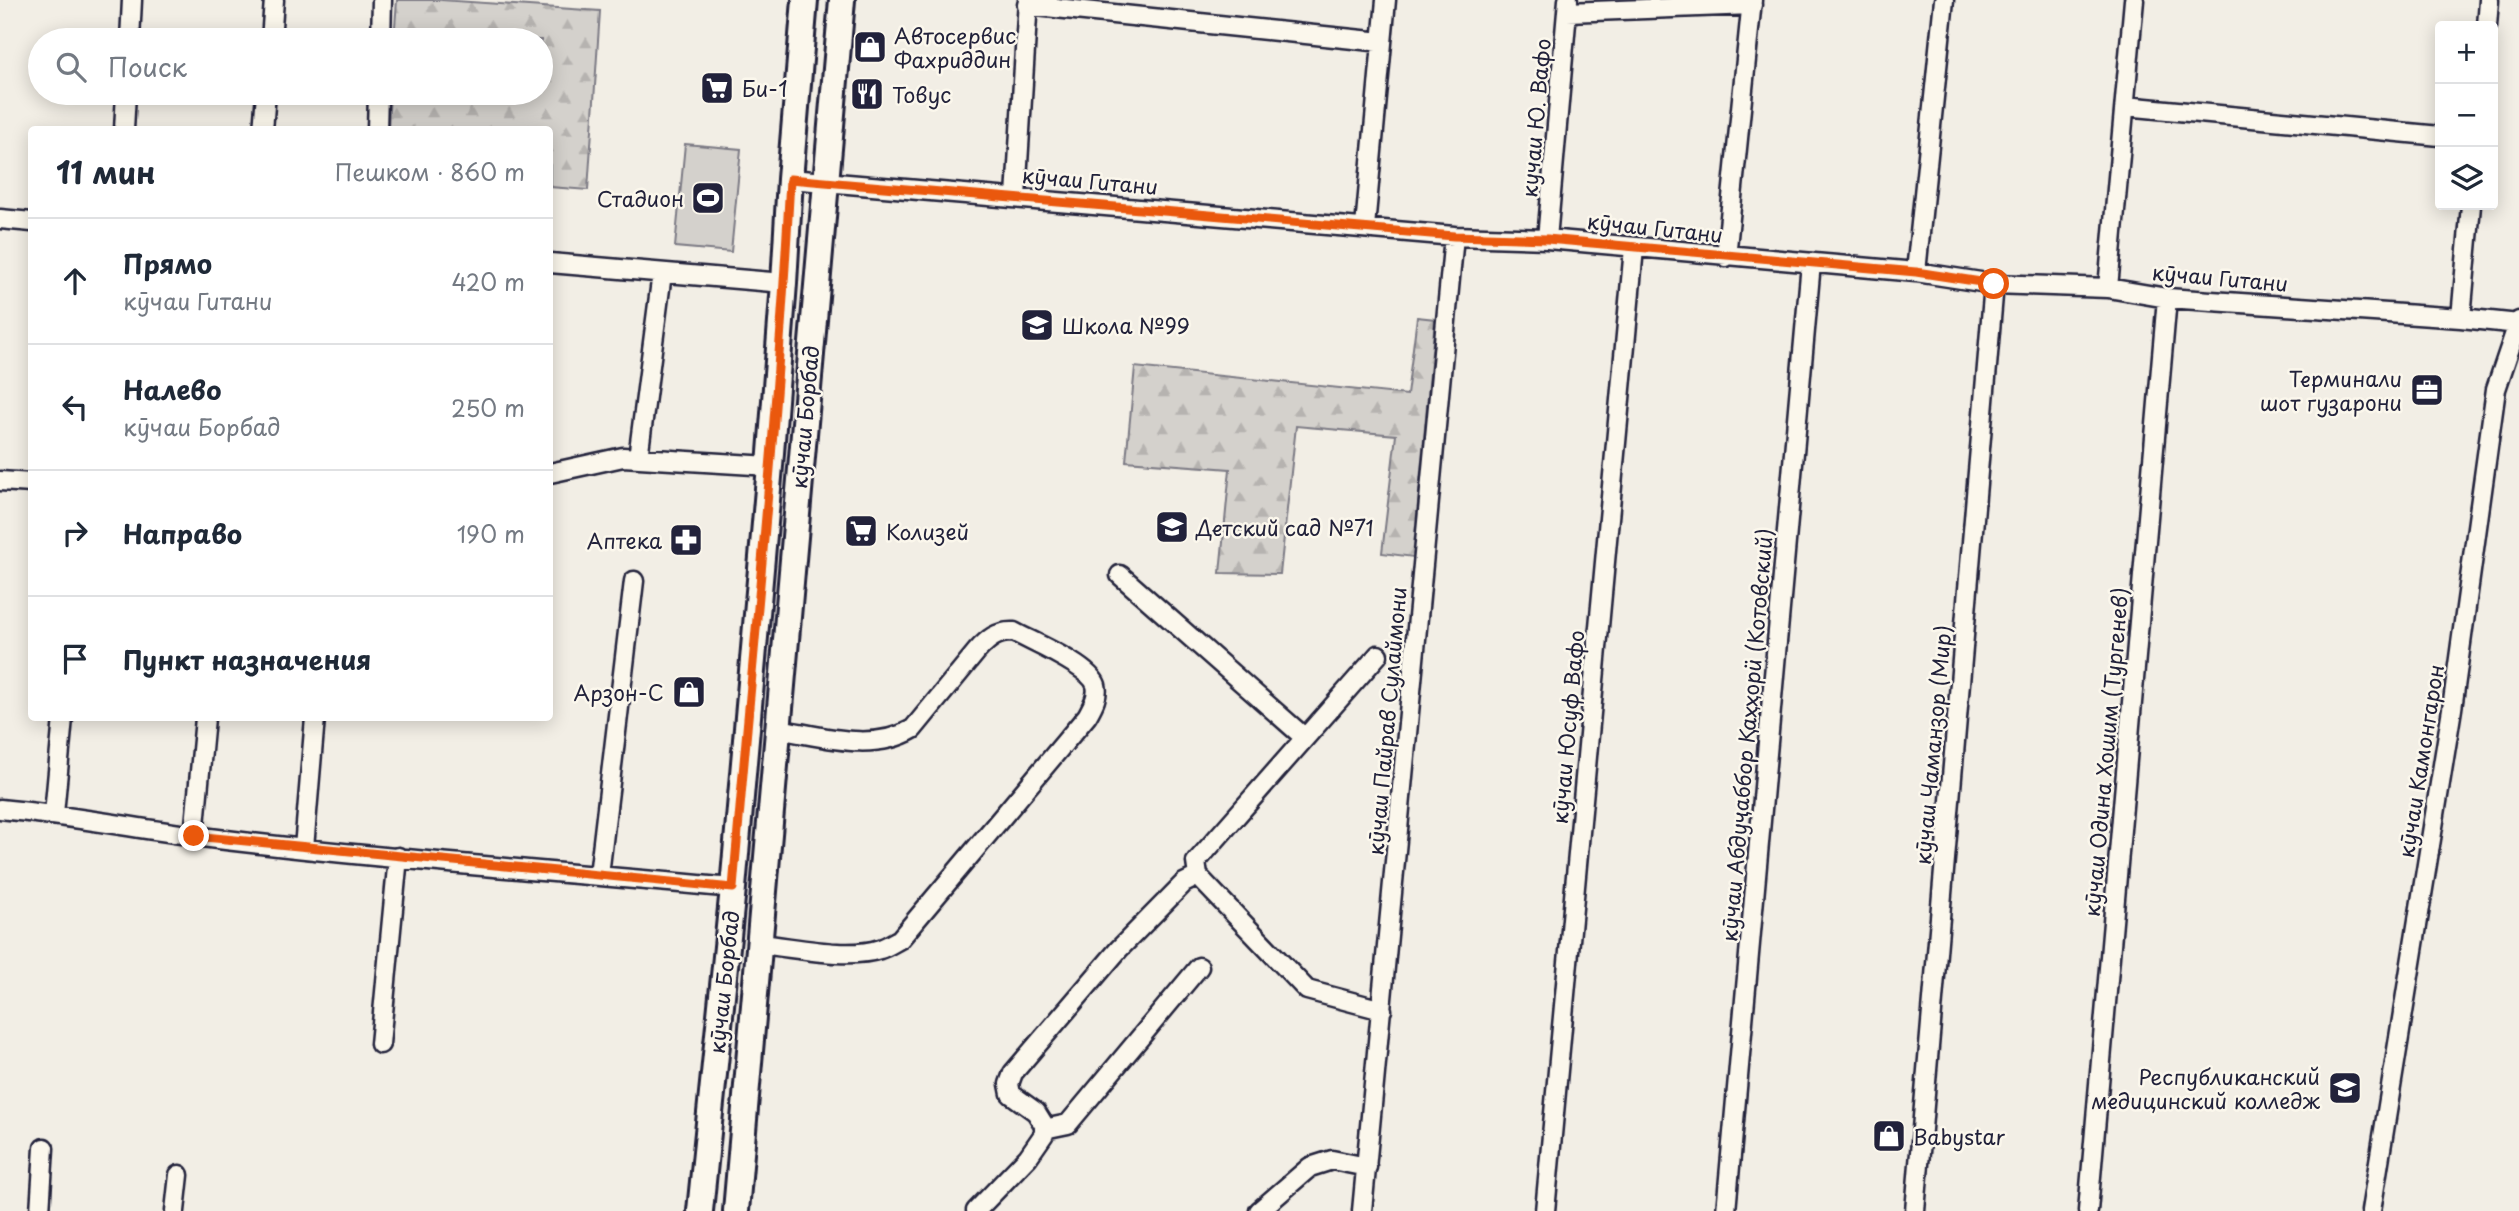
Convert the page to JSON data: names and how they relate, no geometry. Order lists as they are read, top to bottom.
{
  "streets": {
    "main road": ["кӯчаи Борбад"],
    "street": [
      "кучаи Ю. Вафо",
      "кӯчаи Гитани",
      "кӯчаи Пайрав Сулаймони",
      "кӯчаи Юсуф Вафо",
      "кӯчаи Абдуҷаббор Қаҳҳорӣ (Котовский)",
      "кӯчаи Чаманзор (Мир)",
      "кӯчаи Одина Хошим (Тургенев)",
      "кӯчаи Камонгарон"
    ]
  },
  "crossings": [
    ["кучаи Ю. Вафо", "кӯчаи Гитани"],
    ["кӯчаи Гитани", "кӯчаи Борбад"],
    ["кӯчаи Гитани", "кӯчаи Пайрав Сулаймони"],
    ["кӯчаи Гитани", "кӯчаи Юсуф Вафо"],
    ["кӯчаи Гитани", "кӯчаи Абдуҷаббор Қаҳҳорӣ (Котовский)"],
    ["кӯчаи Гитани", "кӯчаи Чаманзор (Мир)"],
    ["кӯчаи Гитани", "кӯчаи Одина Хошим (Тургенев)"],
    ["кӯчаи Гитани", "кӯчаи Камонгарон"]
  ],
  "places": {
    "shop": ["Автосервис Фахриддин", "Арзон-С", "Babystar"],
    "supermarket": ["Би-1", "Колизей"],
    "restaurant": ["Товус"],
    "sports": ["Стадион"],
    "school or university": ["Школа №99", "Детский сад №71", "Республиканский медицинский колледж"],
    "office": ["Терминали шот гузарони"],
    "pharmacy": ["Аптека"]
  },
  "page": {
    "map_buttons": ["+", "−"],
    "search": "Поиск",
    "heading": ["11 мин", "Пешком · 860 m"],
    "list": [
      ["Прямо", "кӯчаи Гитани", "420 m"],
      ["Налево", "кӯчаи Борбад", "250 m"],
      ["Направо", "190 m"],
      "Пункт назначения"
    ]
  }
}
